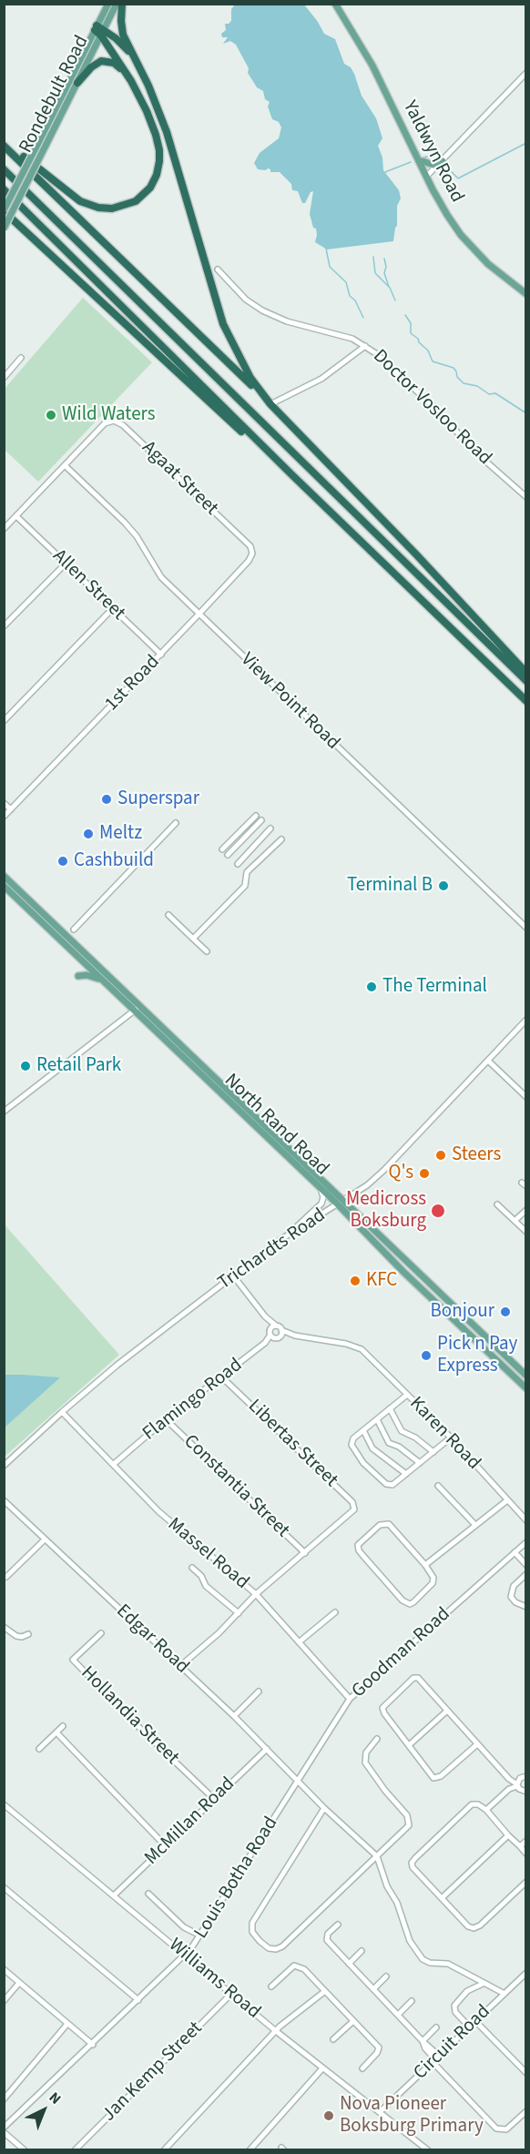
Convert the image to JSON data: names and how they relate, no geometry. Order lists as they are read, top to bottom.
{
  "streets": {
    "main road": ["Rondebult Road", "Yaldwyn Road", "North Rand Road"],
    "street": [
      "Doctor Vosloo Road",
      "Agaat Street",
      "Allen Street",
      "1st Road",
      "View Point Road",
      "Trichardts Road",
      "Flamingo Road",
      "Karen Road",
      "Libertas Street",
      "Constantia Street",
      "Massel Road",
      "Edgar Road",
      "Goodman Road",
      "Hollandia Street",
      "McMillan Road",
      "Louis Botha Road",
      "Williams Road",
      "Circuit Road",
      "Jan Kemp Street"
    ]
  },
  "crossings": [
    ["Agaat Street", "1st Road"],
    ["Agaat Street", "View Point Road"],
    ["Allen Street", "1st Road"],
    ["1st Road", "View Point Road"],
    ["North Rand Road", "Trichardts Road"],
    ["Trichardts Road", "Massel Road"],
    ["Flamingo Road", "Libertas Street"],
    ["Flamingo Road", "Constantia Street"],
    ["Flamingo Road", "Massel Road"],
    ["Libertas Street", "Constantia Street"],
    ["Massel Road", "Goodman Road"],
    ["Edgar Road", "Goodman Road"],
    ["Edgar Road", "McMillan Road"],
    ["Edgar Road", "Louis Botha Road"],
    ["Goodman Road", "Louis Botha Road"],
    ["Hollandia Street", "McMillan Road"],
    ["McMillan Road", "Williams Road"],
    ["Louis Botha Road", "Williams Road"],
    ["Williams Road", "Circuit Road"],
    ["Williams Road", "Jan Kemp Street"]
  ],
  "places": [
    "Wild Waters",
    "Superspar",
    "Meltz",
    "Cashbuild",
    "Terminal B",
    "The Terminal",
    "Retail Park",
    "Steers",
    "Q's",
    "Medicross Boksburg",
    "KFC",
    "Bonjour",
    "Pick n Pay Express",
    "Nova Pioneer Boksburg Primary"
  ],
  "north": "top right"
}
